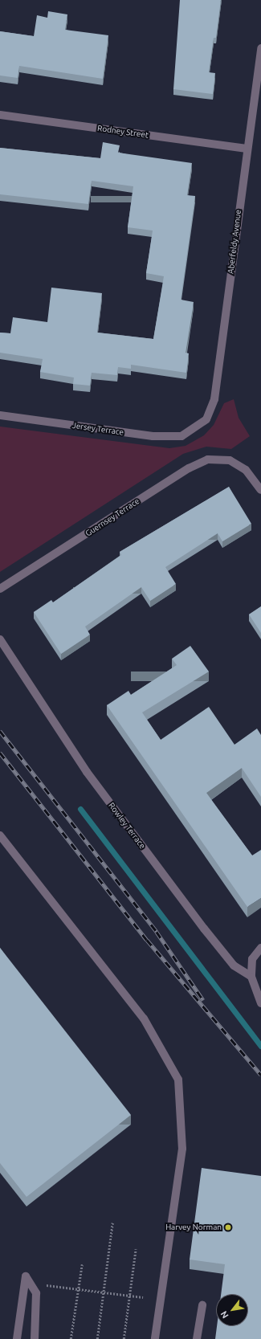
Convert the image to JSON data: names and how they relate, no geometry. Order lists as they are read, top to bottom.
{
  "streets": {
    "street": [
      "Rodney Street",
      "Aberfeldy Avenue",
      "Jersey Terrace",
      "Guernsey Terrace",
      "Rowley Terrace"
    ]
  },
  "crossings": [
    ["Rodney Street", "Aberfeldy Avenue"],
    ["Aberfeldy Avenue", "Jersey Terrace"]
  ],
  "places": ["Harvey Norman"],
  "north": "bottom left"
}
